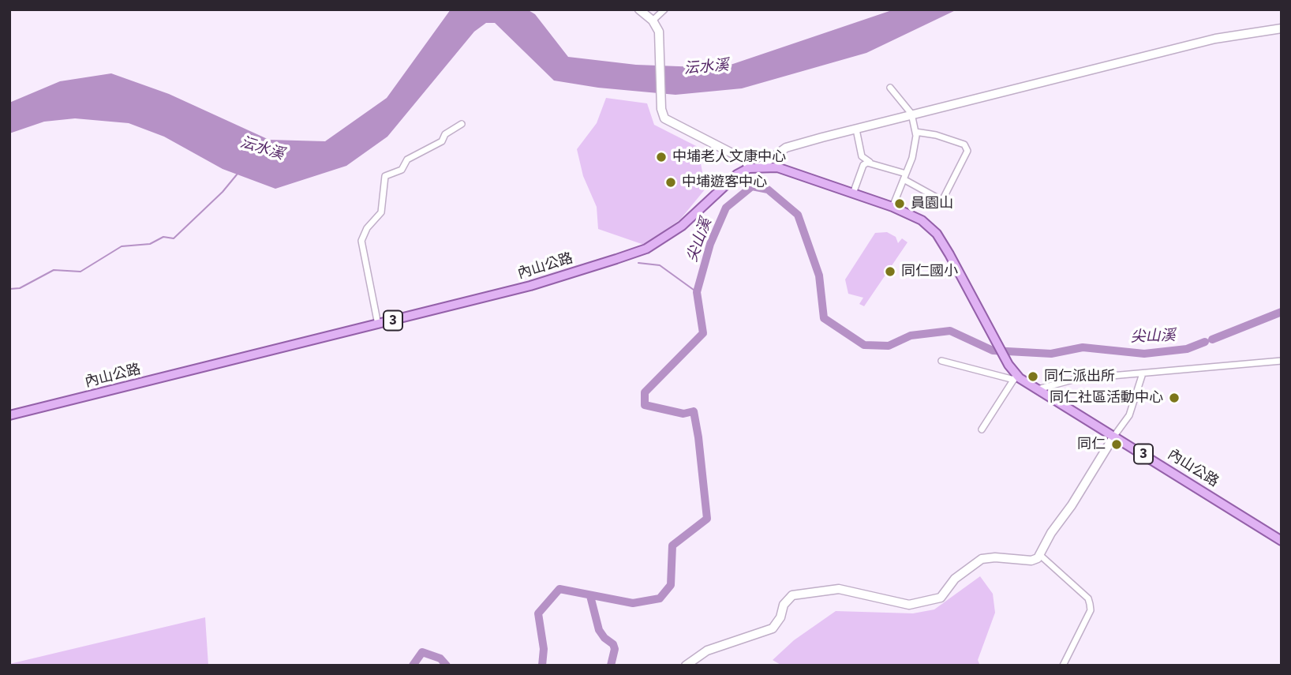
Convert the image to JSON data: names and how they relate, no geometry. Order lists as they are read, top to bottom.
{
  "streets": {
    "main road": ["內山公路", "3"]
  },
  "crossings": [
    ["內山公路", "3"]
  ],
  "water": ["沄水溪", "尖山溪"],
  "places": [
    "中埔老人文康中心",
    "中埔遊客中心",
    "員園山",
    "同仁國小",
    "同仁派出所",
    "同仁社區活動中心",
    "同仁"
  ]
}
